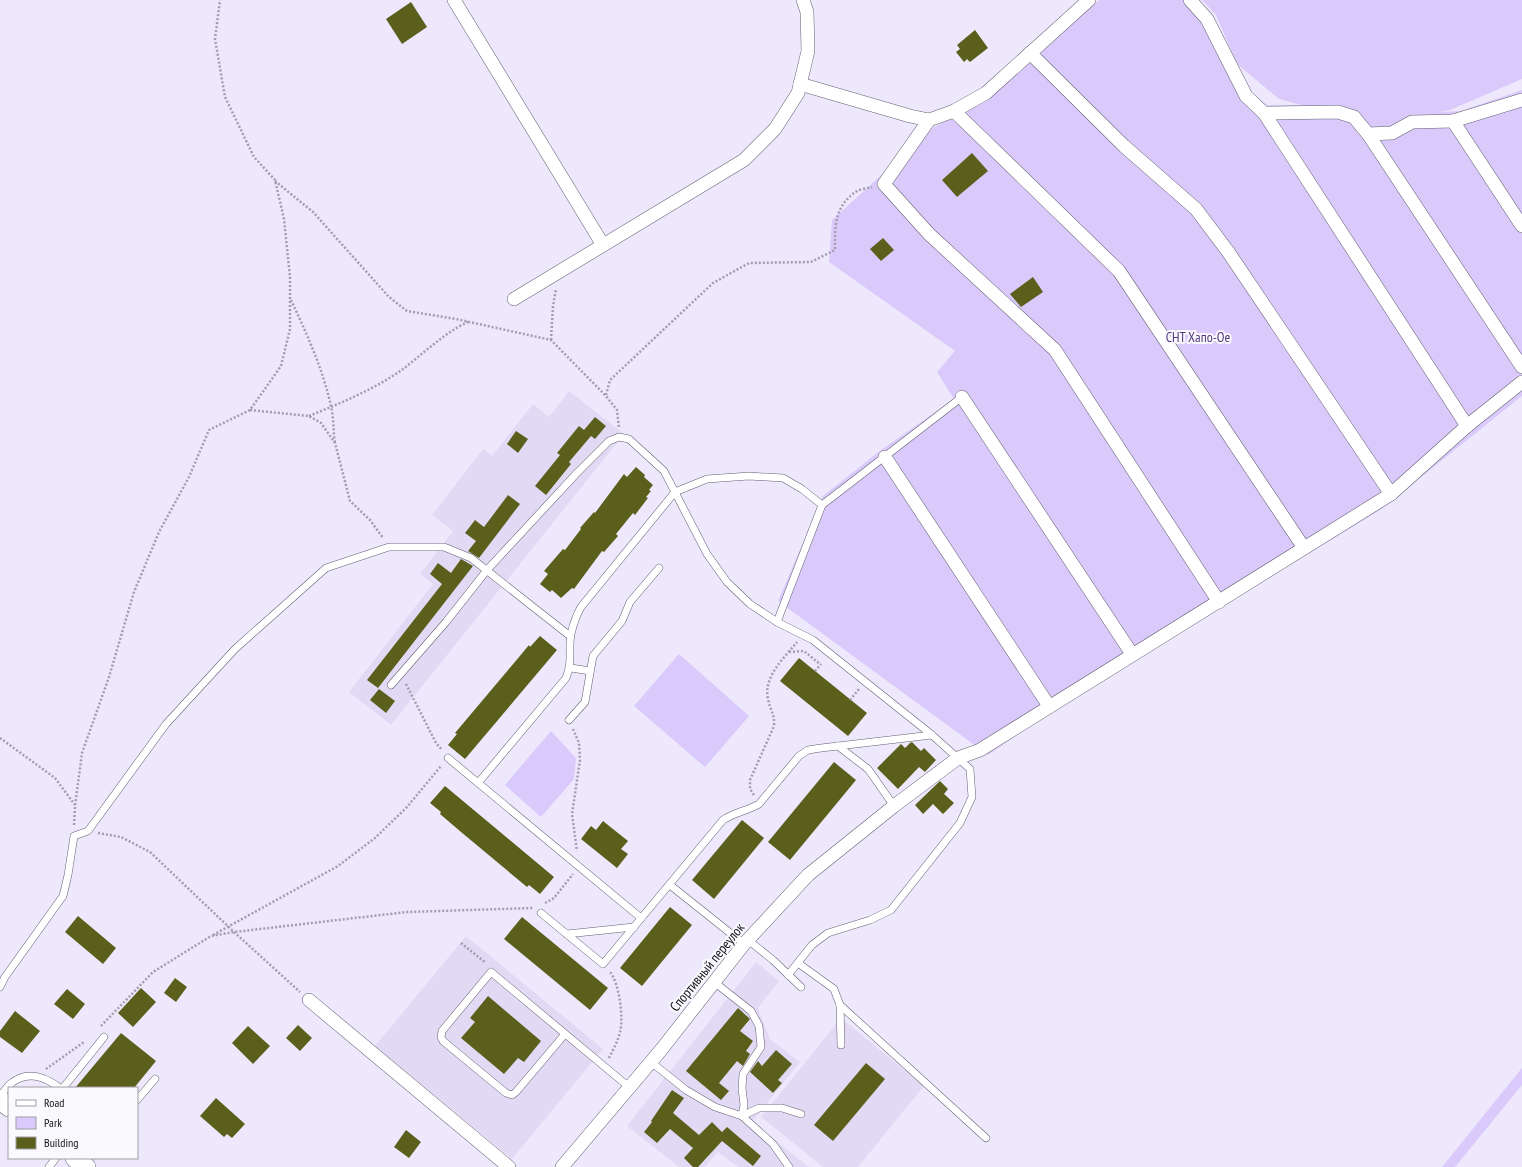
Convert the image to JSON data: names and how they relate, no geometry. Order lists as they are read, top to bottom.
{
  "streets": {
    "street": ["Спортивный переулок"]
  },
  "parks": ["СНТ Хапо-Ое"],
  "legend": ["Road", "Park", "Building"]
}
